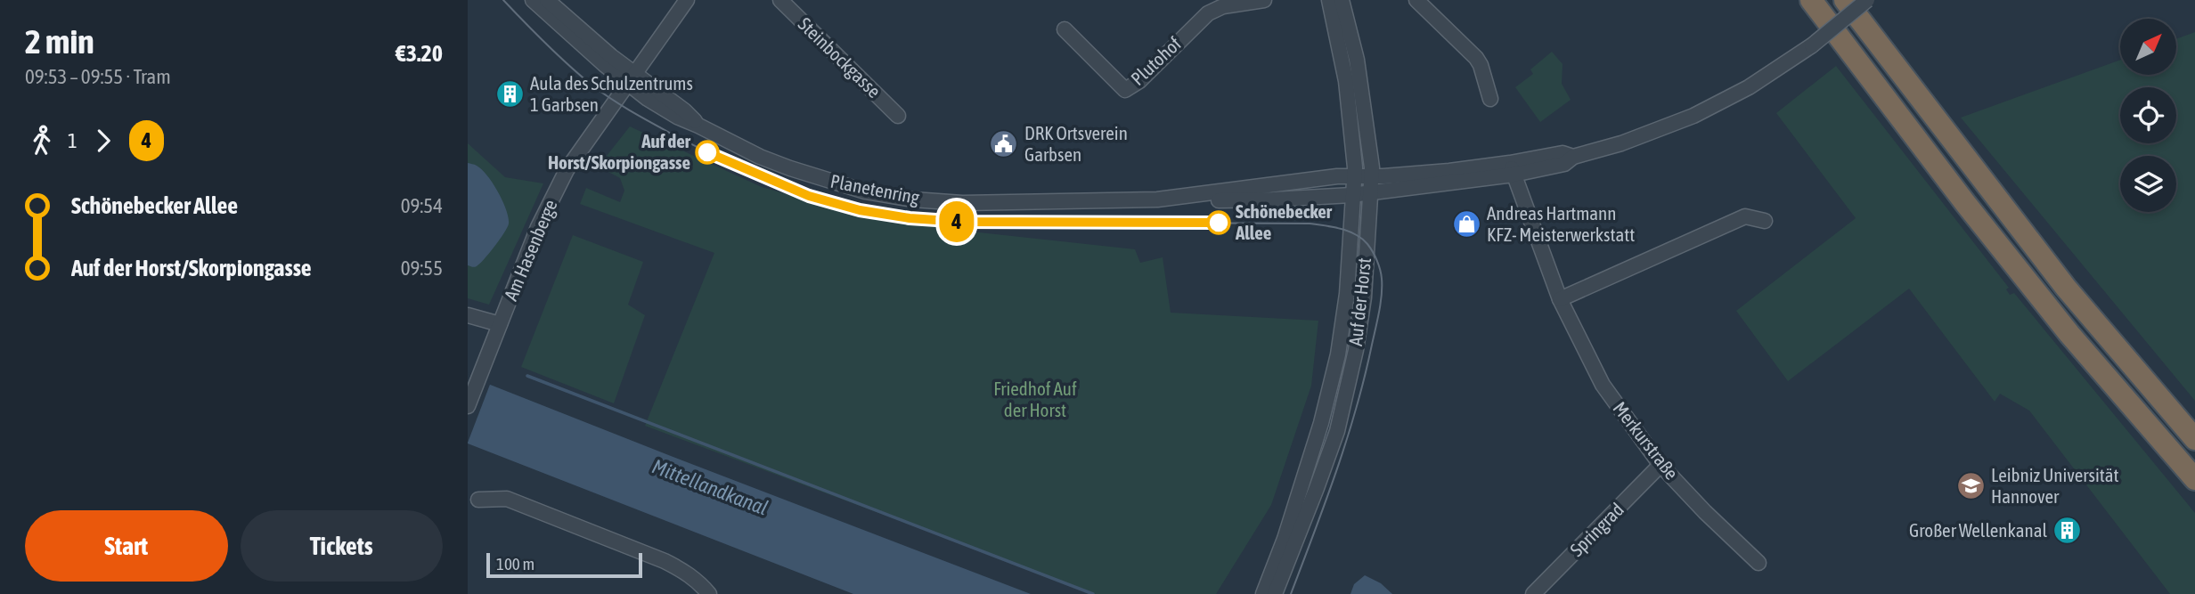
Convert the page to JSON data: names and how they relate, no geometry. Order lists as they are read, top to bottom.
{
  "streets": {
    "street": [
      "Steinbockgasse",
      "Plutohof",
      "Planetenring",
      "Am Hasenberge",
      "Auf der Horst",
      "Merkurstraße",
      "Springrad"
    ]
  },
  "crossings": [
    ["Planetenring", "Am Hasenberge"],
    ["Planetenring", "Auf der Horst"],
    ["Merkurstraße", "Springrad"]
  ],
  "water": ["Mittellandkanal"],
  "parks": ["Friedhof Auf der Horst"],
  "places": {
    "building": ["Aula des Schulzentrums 1 Garbsen", "Großer Wellenkanal"],
    "public building": ["DRK Ortsverein Garbsen"],
    "other": ["Auf der Horst/Skorpiongasse", "Schönebecker Allee"],
    "shop": ["Andreas Hartmann KFZ- Meisterwerkstatt"],
    "school or university": ["Leibniz Universität Hannover"]
  },
  "lines": ["tram line 4"],
  "scale_bar": "100 m",
  "north": "top right",
  "page": {
    "heading": ["2 min", "09:53 – 09:55 · Tram", "€3.20"],
    "on_map": "4",
    "legs": ["1", "4"],
    "list": [
      {
        "name": "Schönebecker Allee",
        "value": "09:54"
      },
      {
        "name": "Auf der Horst/Skorpiongasse",
        "value": "09:55"
      }
    ],
    "buttons": ["Start", "Tickets"],
    "scale": "100 m"
  }
}
